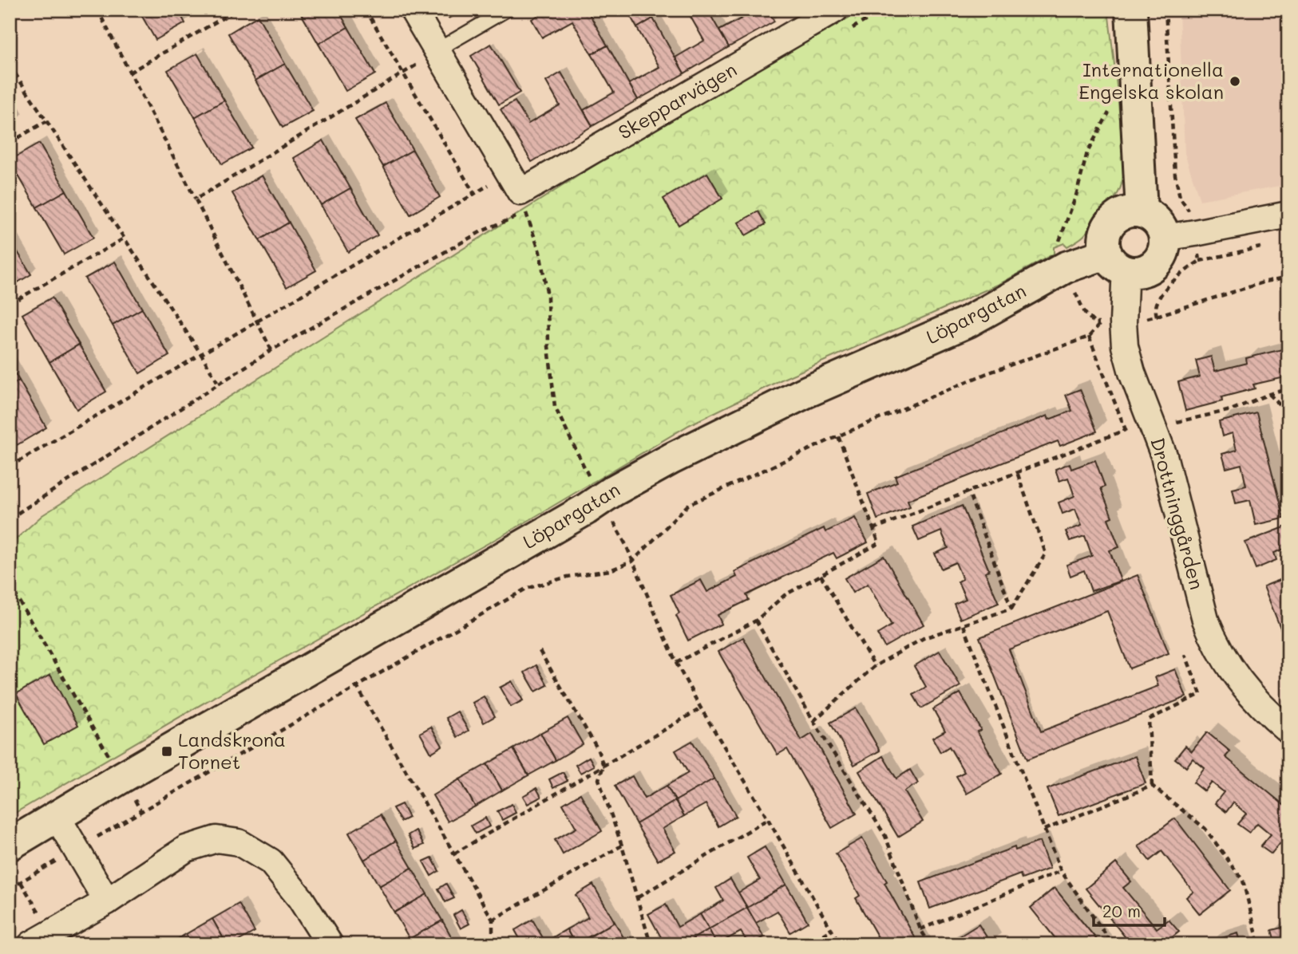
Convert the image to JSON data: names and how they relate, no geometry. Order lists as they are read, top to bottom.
{
  "streets": {
    "street": ["Skepparvägen", "Löpargatan", "Drottninggården"]
  },
  "crossings": [
    ["Löpargatan", "Drottninggården"]
  ],
  "places": {
    "other": ["Internationella Engelska skolan"],
    "transit": ["Landskrona Tornet"]
  },
  "scale_bar": "20 m"
}
